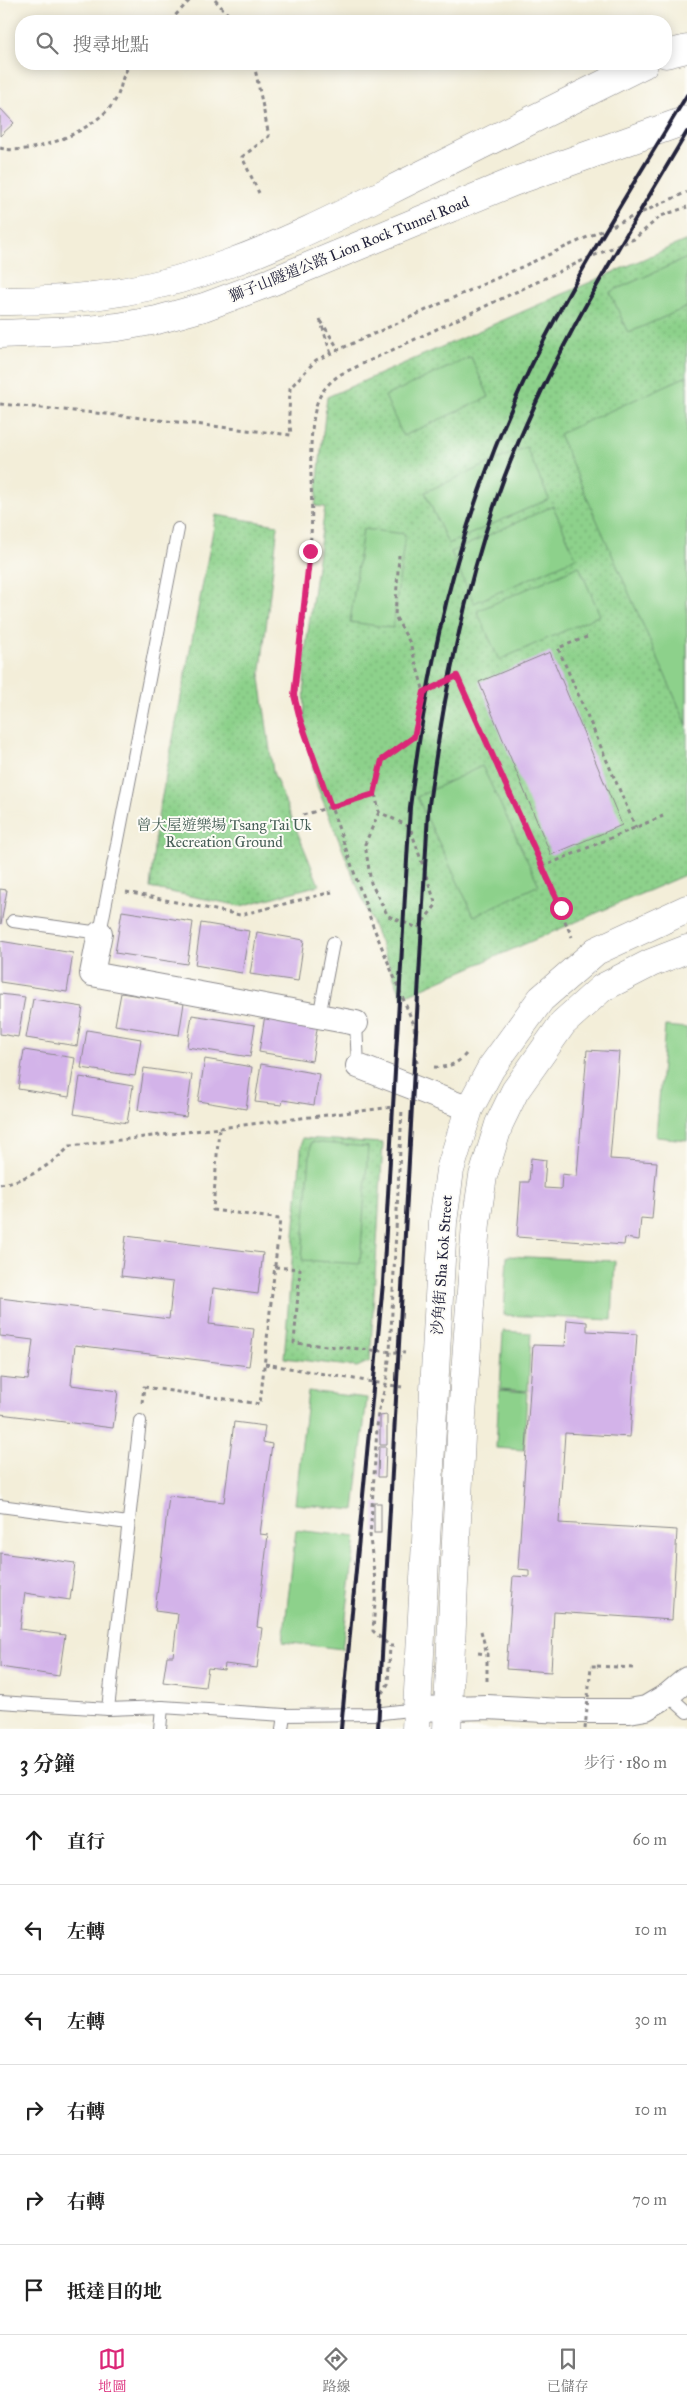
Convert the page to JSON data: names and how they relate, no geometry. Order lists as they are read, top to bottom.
{
  "streets": {
    "main road": ["獅子山隧道公路 Lion Rock Tunnel Road", "沙角街 Sha Kok Street"]
  },
  "parks": ["曾大屋遊樂場 Tsang Tai Uk Recreation Ground"],
  "page": {
    "search": "搜尋地點",
    "heading": ["3 分鐘", "步行 · 180 m"],
    "list": [
      ["直行", "60 m"],
      ["左轉", "10 m"],
      ["左轉", "30 m"],
      ["右轉", "10 m"],
      ["右轉", "70 m"],
      "抵達目的地"
    ],
    "nav": ["地圖", "路線", "已儲存"]
  }
}
